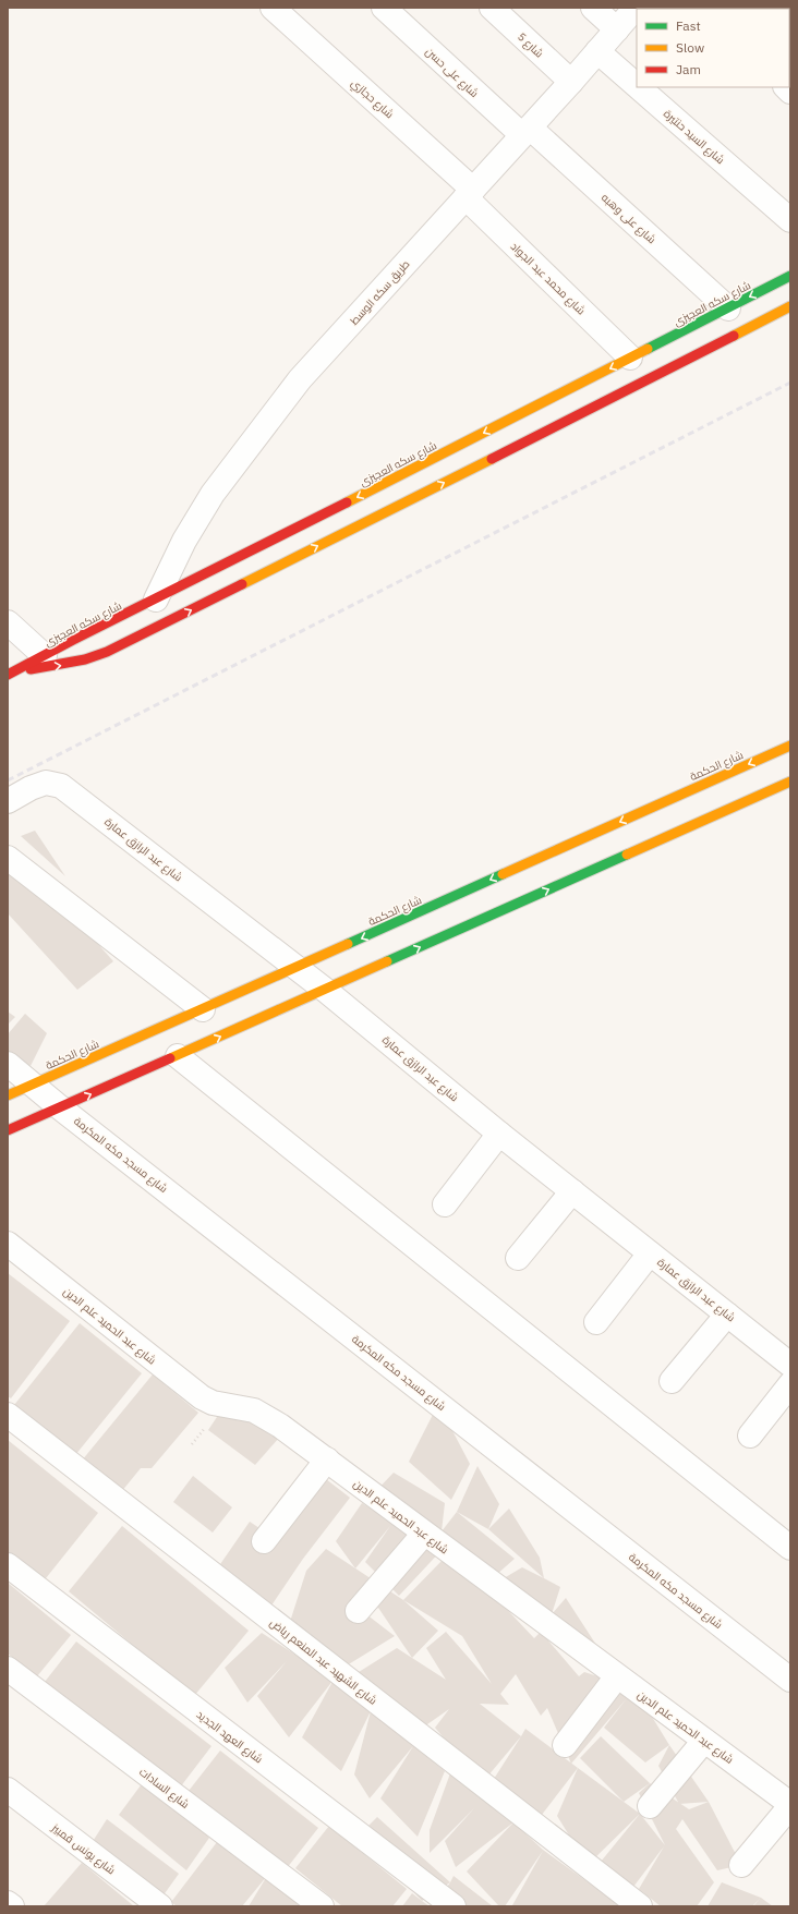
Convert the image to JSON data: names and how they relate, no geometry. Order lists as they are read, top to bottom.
{
  "streets": {
    "main road": ["شارع سكه العجيزى", "شارع الحكمة"],
    "street": [
      "شارع 5",
      "شارع على حسن",
      "شارع حجازي",
      "شارع السيد حنتيرة",
      "شارع على وهبه",
      "شارع محمد عبد الجواد",
      "طريق سكه الوسط",
      "شارع عبد الرازق عمارة",
      "شارع مسجد مكه المكرمة",
      "شارع عبد الحميد علم الدين",
      "شارع الشهيد عبد المنعم رياض",
      "شارع العهد الجديد",
      "شارع السادات",
      "شارع يونس قمبيز"
    ]
  },
  "crossings": [
    ["شارع 5", "طريق سكه الوسط"],
    ["شارع على حسن", "شارع على وهبه"],
    ["شارع على حسن", "طريق سكه الوسط"],
    ["شارع حجازي", "شارع محمد عبد الجواد"],
    ["شارع حجازي", "طريق سكه الوسط"],
    ["شارع السيد حنتيرة", "طريق سكه الوسط"],
    ["شارع على وهبه", "طريق سكه الوسط"],
    ["شارع على وهبه", "شارع سكه العجيزى"],
    ["شارع محمد عبد الجواد", "طريق سكه الوسط"],
    ["شارع محمد عبد الجواد", "شارع سكه العجيزى"],
    ["طريق سكه الوسط", "شارع سكه العجيزى"],
    ["شارع الحكمة", "شارع عبد الرازق عمارة"],
    ["شارع الحكمة", "شارع مسجد مكه المكرمة"]
  ],
  "legend": ["Fast", "Slow", "Jam"]
}
